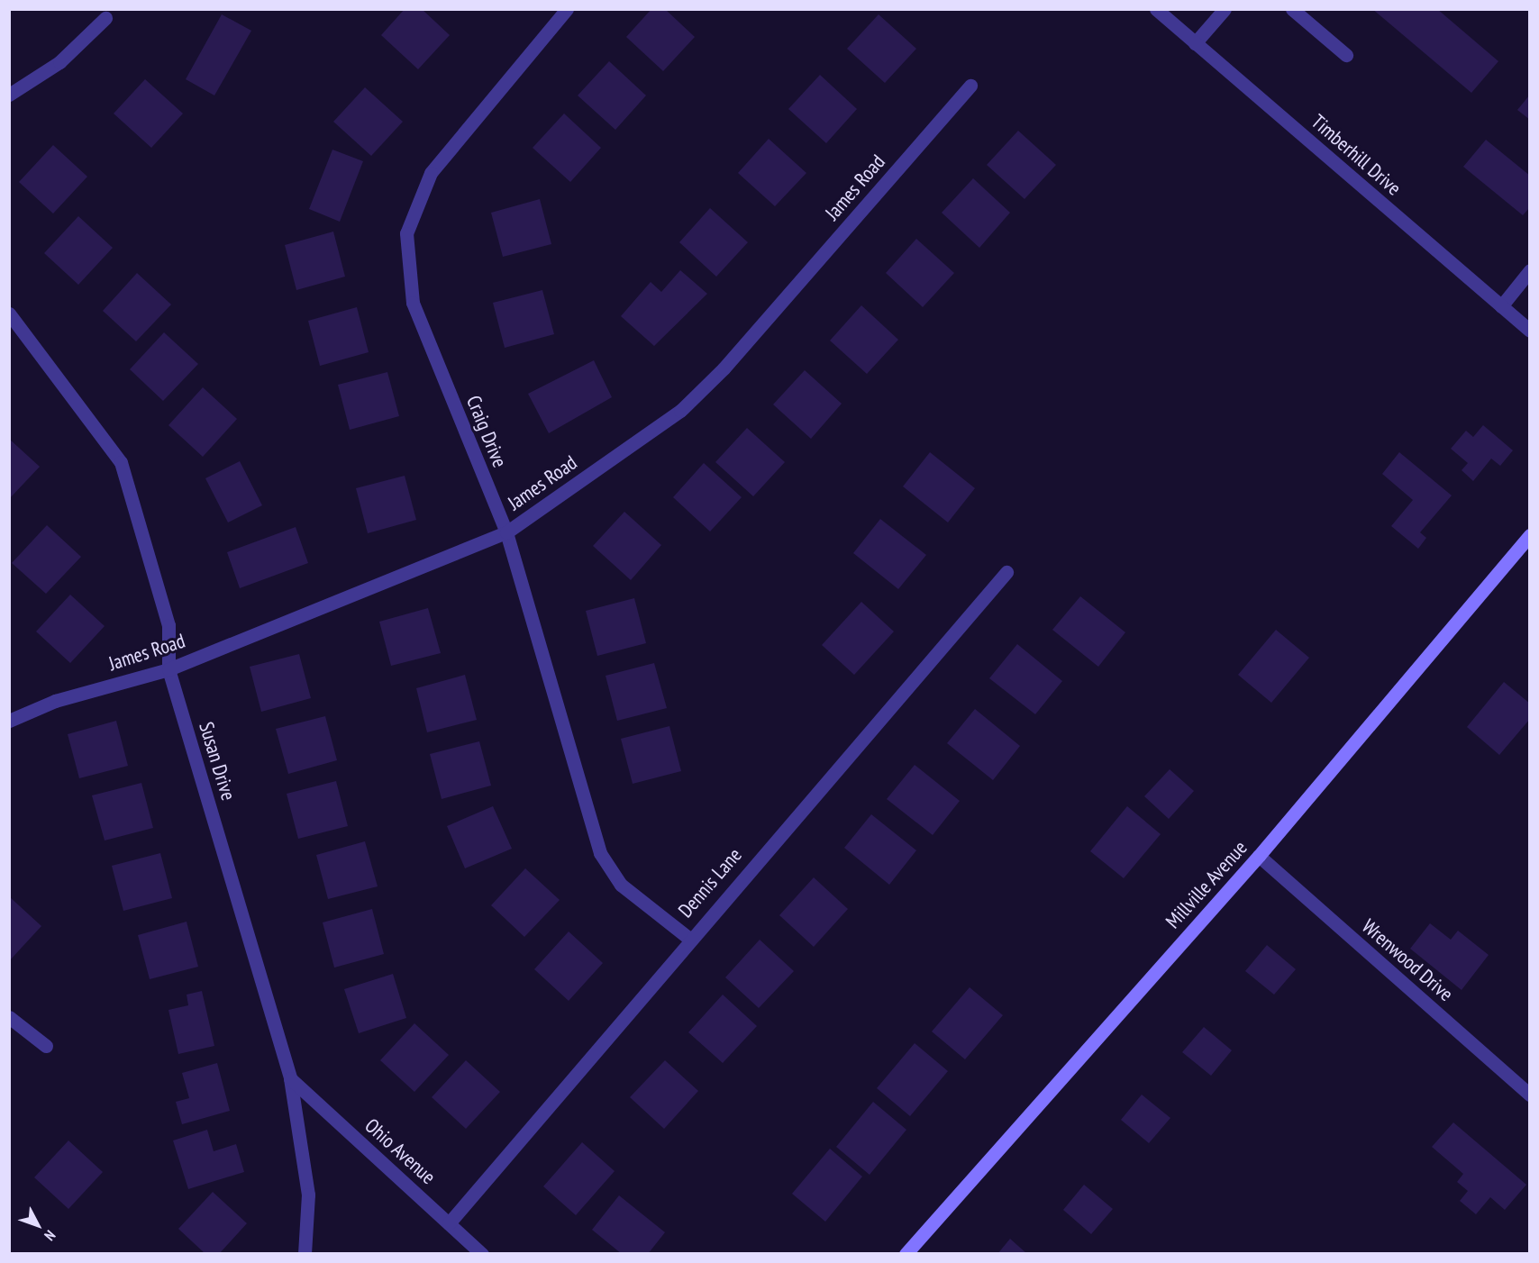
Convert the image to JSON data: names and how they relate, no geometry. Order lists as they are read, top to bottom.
{
  "streets": {
    "main road": ["Millville Avenue"],
    "street": [
      "Timberhill Drive",
      "James Road",
      "Craig Drive",
      "Susan Drive",
      "Dennis Lane",
      "Wrenwood Drive",
      "Ohio Avenue"
    ]
  },
  "crossings": [
    ["James Road", "Craig Drive"],
    ["James Road", "Susan Drive"],
    ["Craig Drive", "Dennis Lane"],
    ["Susan Drive", "Ohio Avenue"],
    ["Dennis Lane", "Ohio Avenue"],
    ["Millville Avenue", "Wrenwood Drive"]
  ],
  "north": "bottom right"
}
